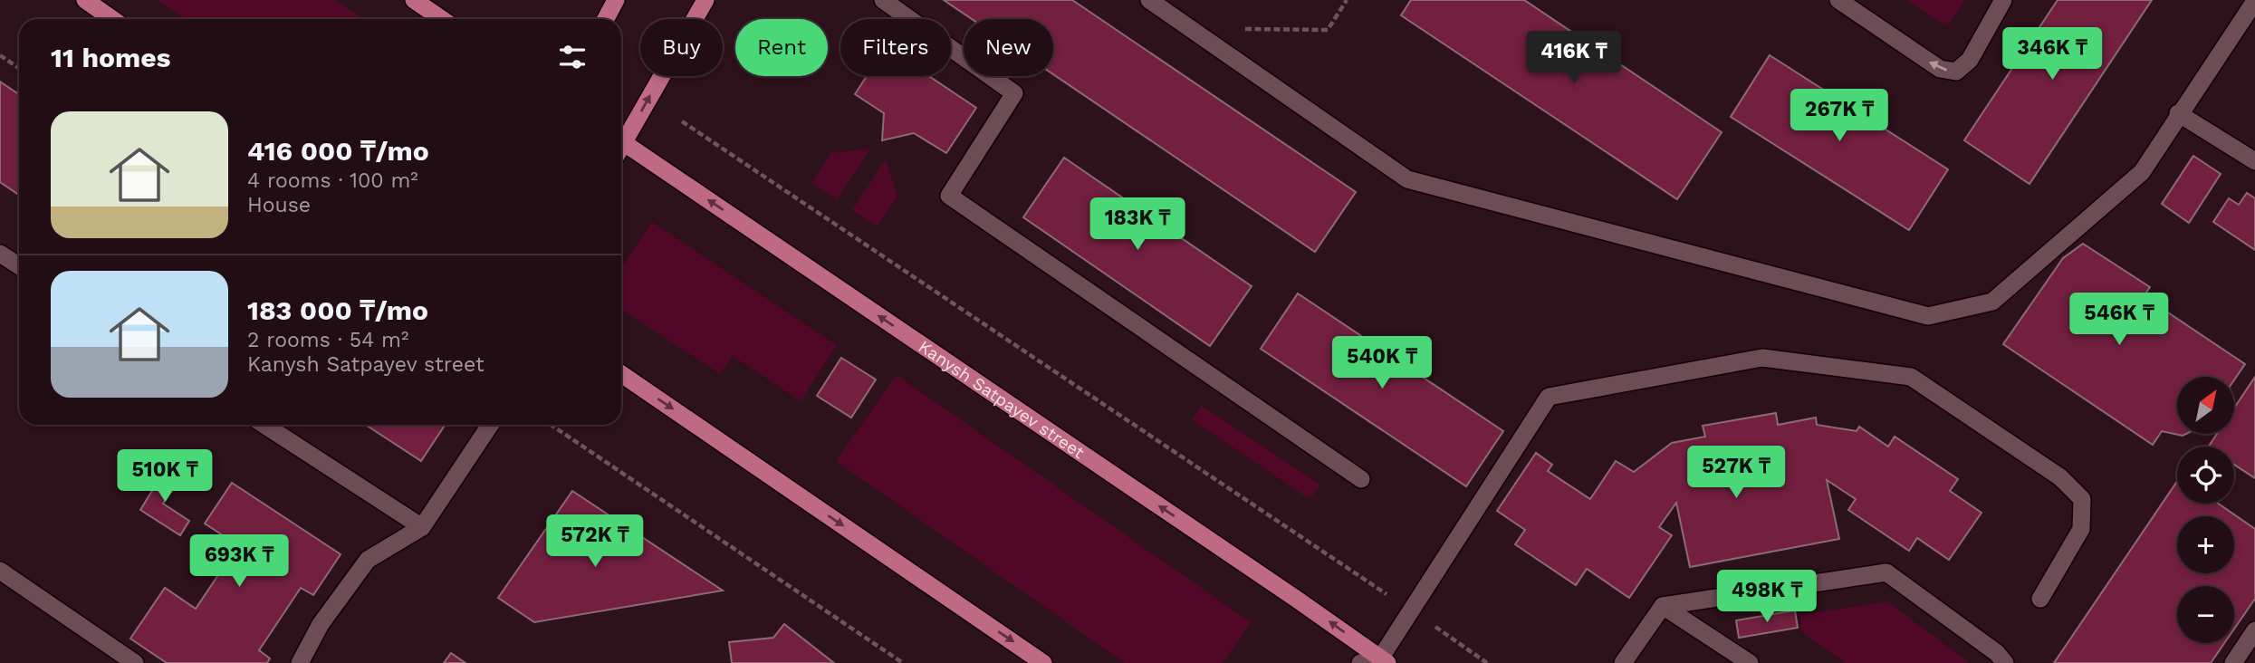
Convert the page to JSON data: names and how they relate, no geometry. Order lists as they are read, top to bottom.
{
  "streets": {
    "main road": ["Kanysh Satpayev street"]
  },
  "one_way": ["Kanysh Satpayev street"],
  "north": "top right",
  "page": {
    "chip": [
      "Buy",
      "Rent",
      "Filters",
      "New"
    ],
    "heading": "11 homes",
    "price": [
      "346K ₸",
      "416K ₸",
      "267K ₸",
      "183K ₸",
      "546K ₸",
      "540K ₸",
      "527K ₸",
      "510K ₸",
      "572K ₸",
      "693K ₸",
      "498K ₸"
    ],
    "list": [
      {
        "name": "416 000 ₸/mo",
        "note": "4 rooms · 100 m² · House"
      },
      {
        "name": "183 000 ₸/mo",
        "note": "2 rooms · 54 m² · Kanysh Satpayev street"
      }
    ],
    "map_buttons": ["+", "−"]
  }
}
